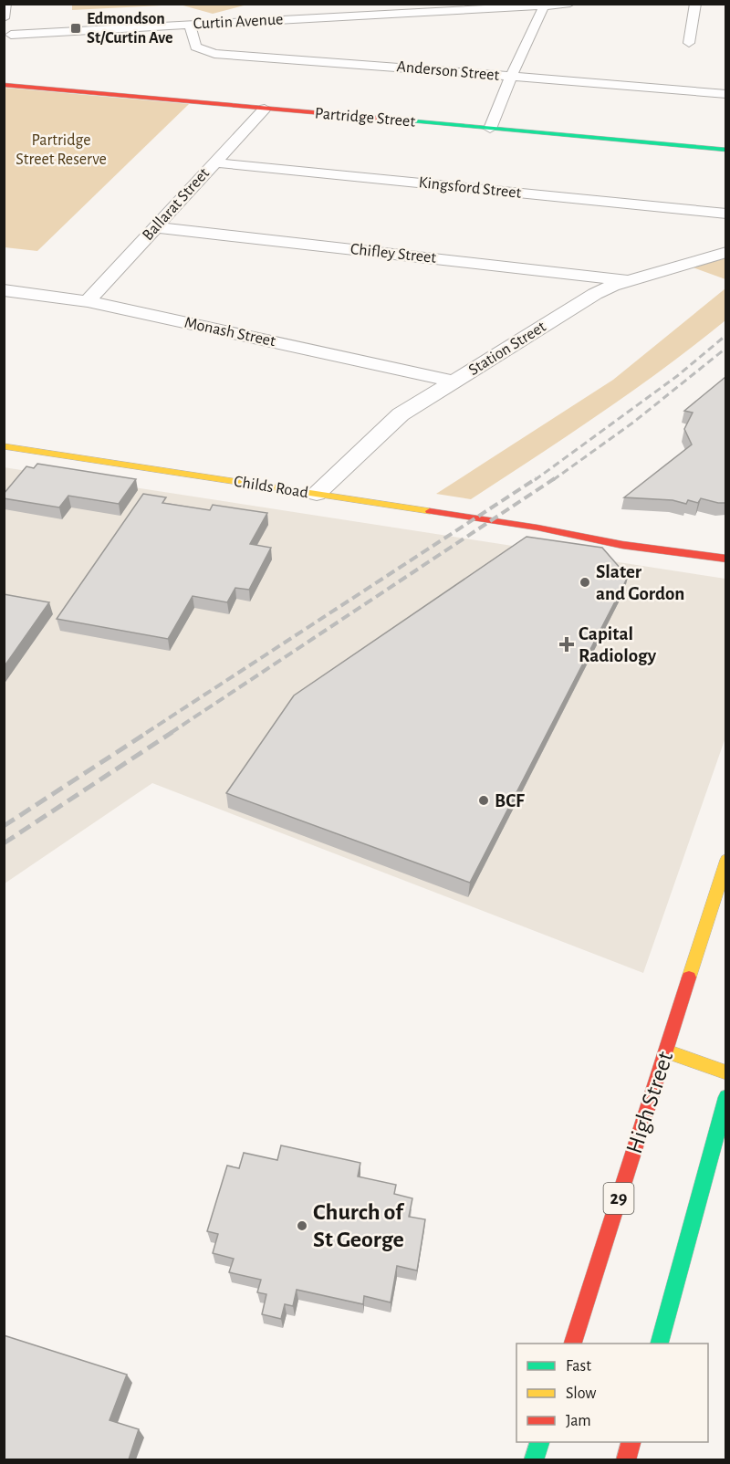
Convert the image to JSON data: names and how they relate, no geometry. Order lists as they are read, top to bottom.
{
  "streets": {
    "main road": [
      "Partridge Street",
      "Childs Road",
      "High Street",
      "29"
    ],
    "street": [
      "Curtin Avenue",
      "Anderson Street",
      "Kingsford Street",
      "Ballarat Street",
      "Chifley Street",
      "Monash Street",
      "Station Street"
    ]
  },
  "crossings": [
    ["Curtin Avenue", "Anderson Street"],
    ["Partridge Street", "Ballarat Street"],
    ["Kingsford Street", "Ballarat Street"],
    ["Ballarat Street", "Chifley Street"],
    ["Ballarat Street", "Monash Street"],
    ["Chifley Street", "Station Street"],
    ["Monash Street", "Station Street"],
    ["Station Street", "Childs Road"]
  ],
  "parks": ["Partridge Street Reserve"],
  "places": {
    "transit": ["Edmondson St/Curtin Ave"],
    "other": ["Slater and Gordon", "BCF", "Church of St George"],
    "health": ["Capital Radiology"]
  },
  "legend": ["Fast", "Slow", "Jam"]
}
